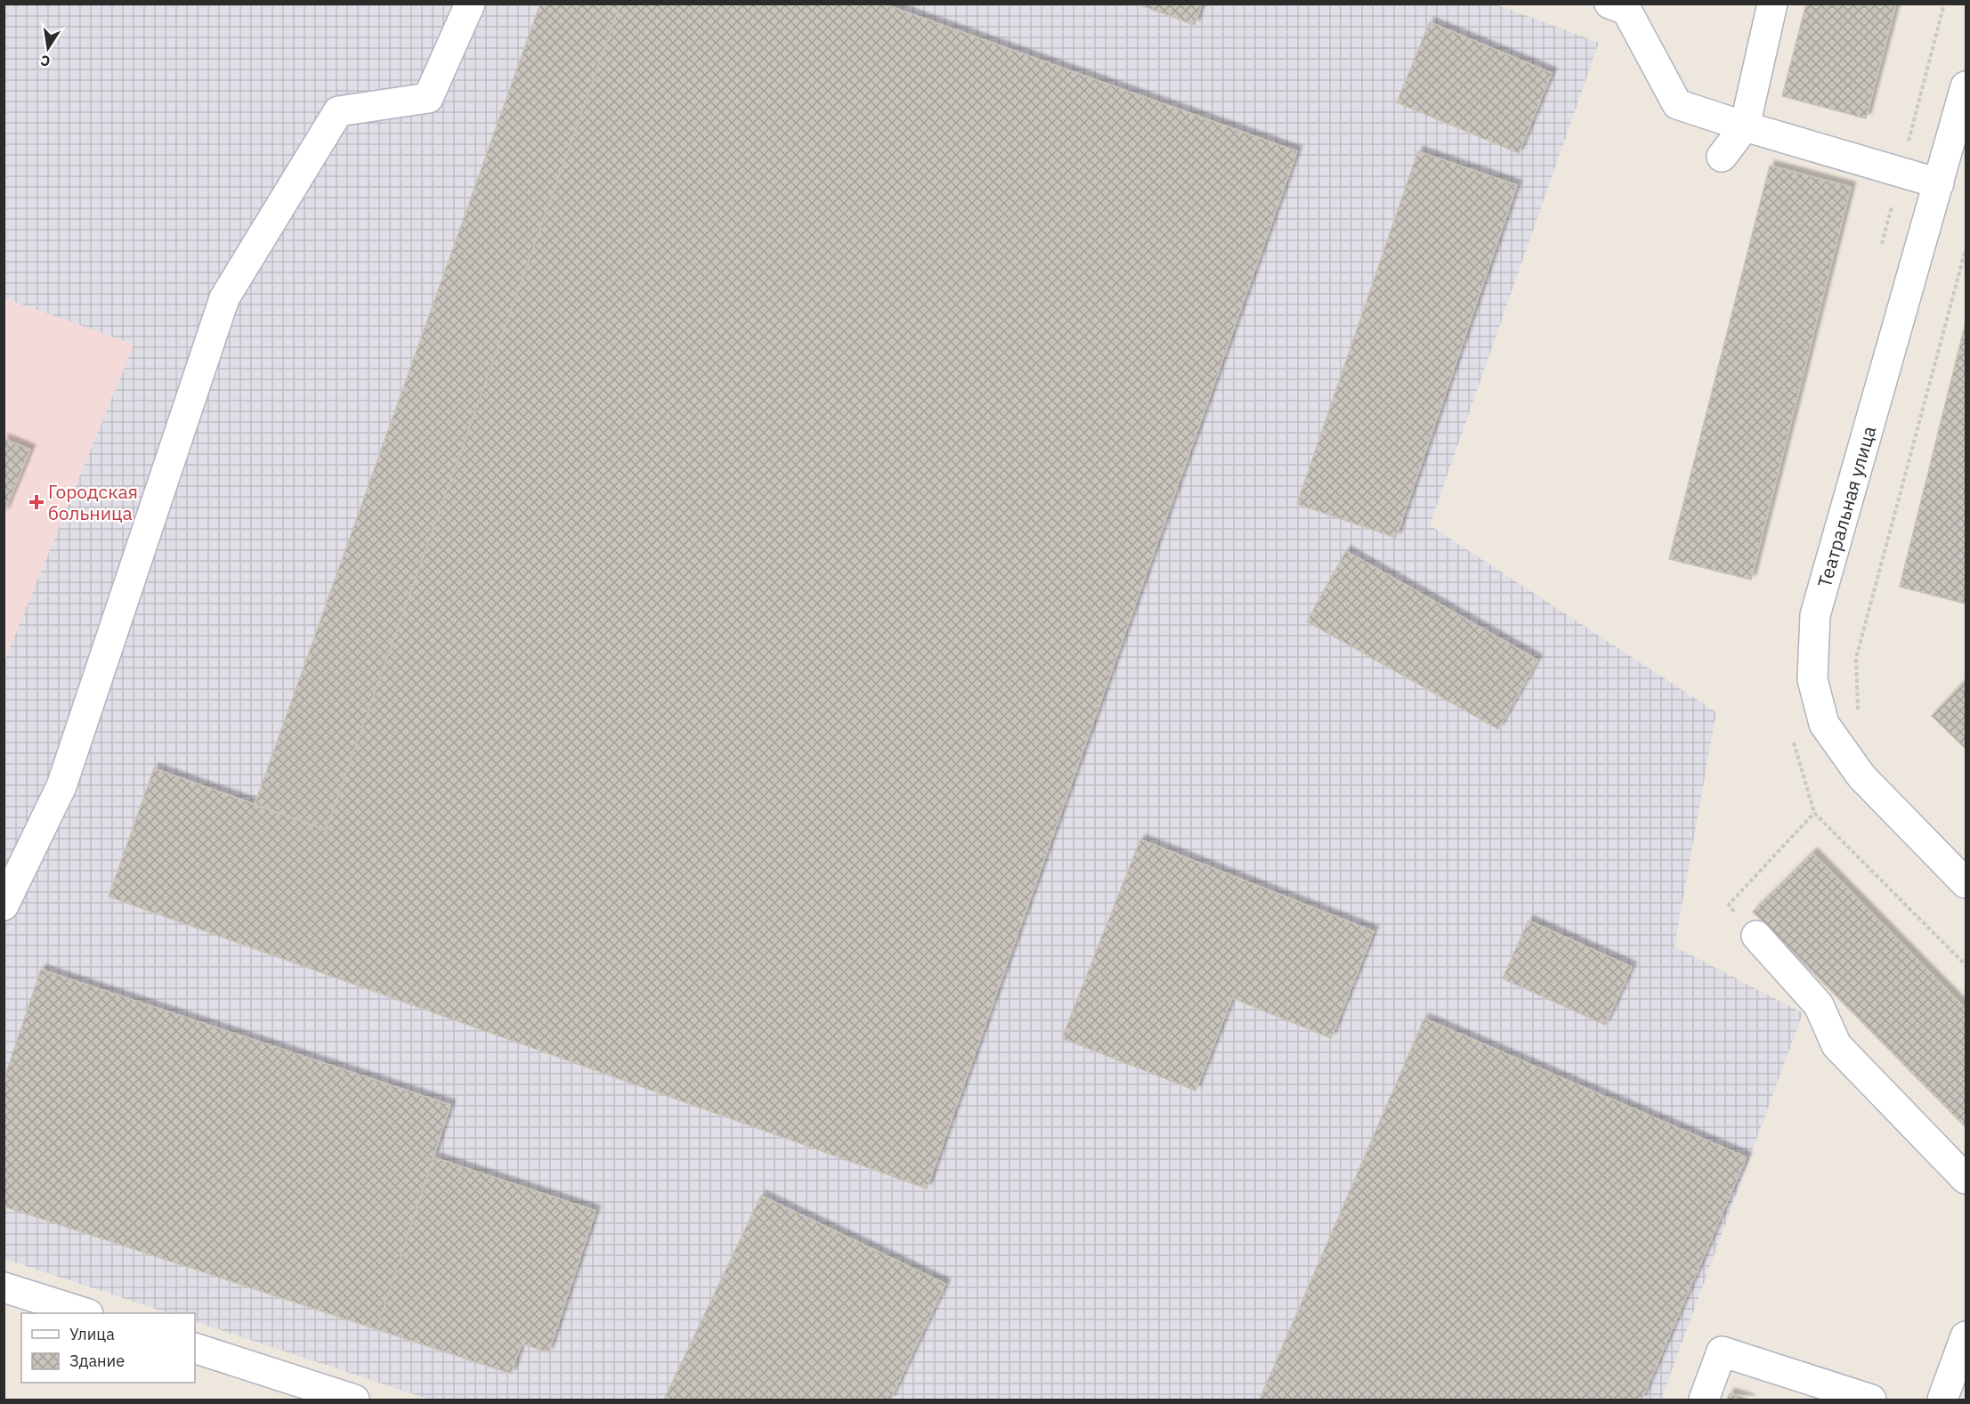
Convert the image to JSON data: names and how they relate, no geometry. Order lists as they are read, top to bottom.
{
  "streets": {
    "street": ["Театральная улица"]
  },
  "places": {
    "health": ["Городская больница"]
  },
  "legend": ["Улица", "Здание"],
  "north": "bottom"
}
